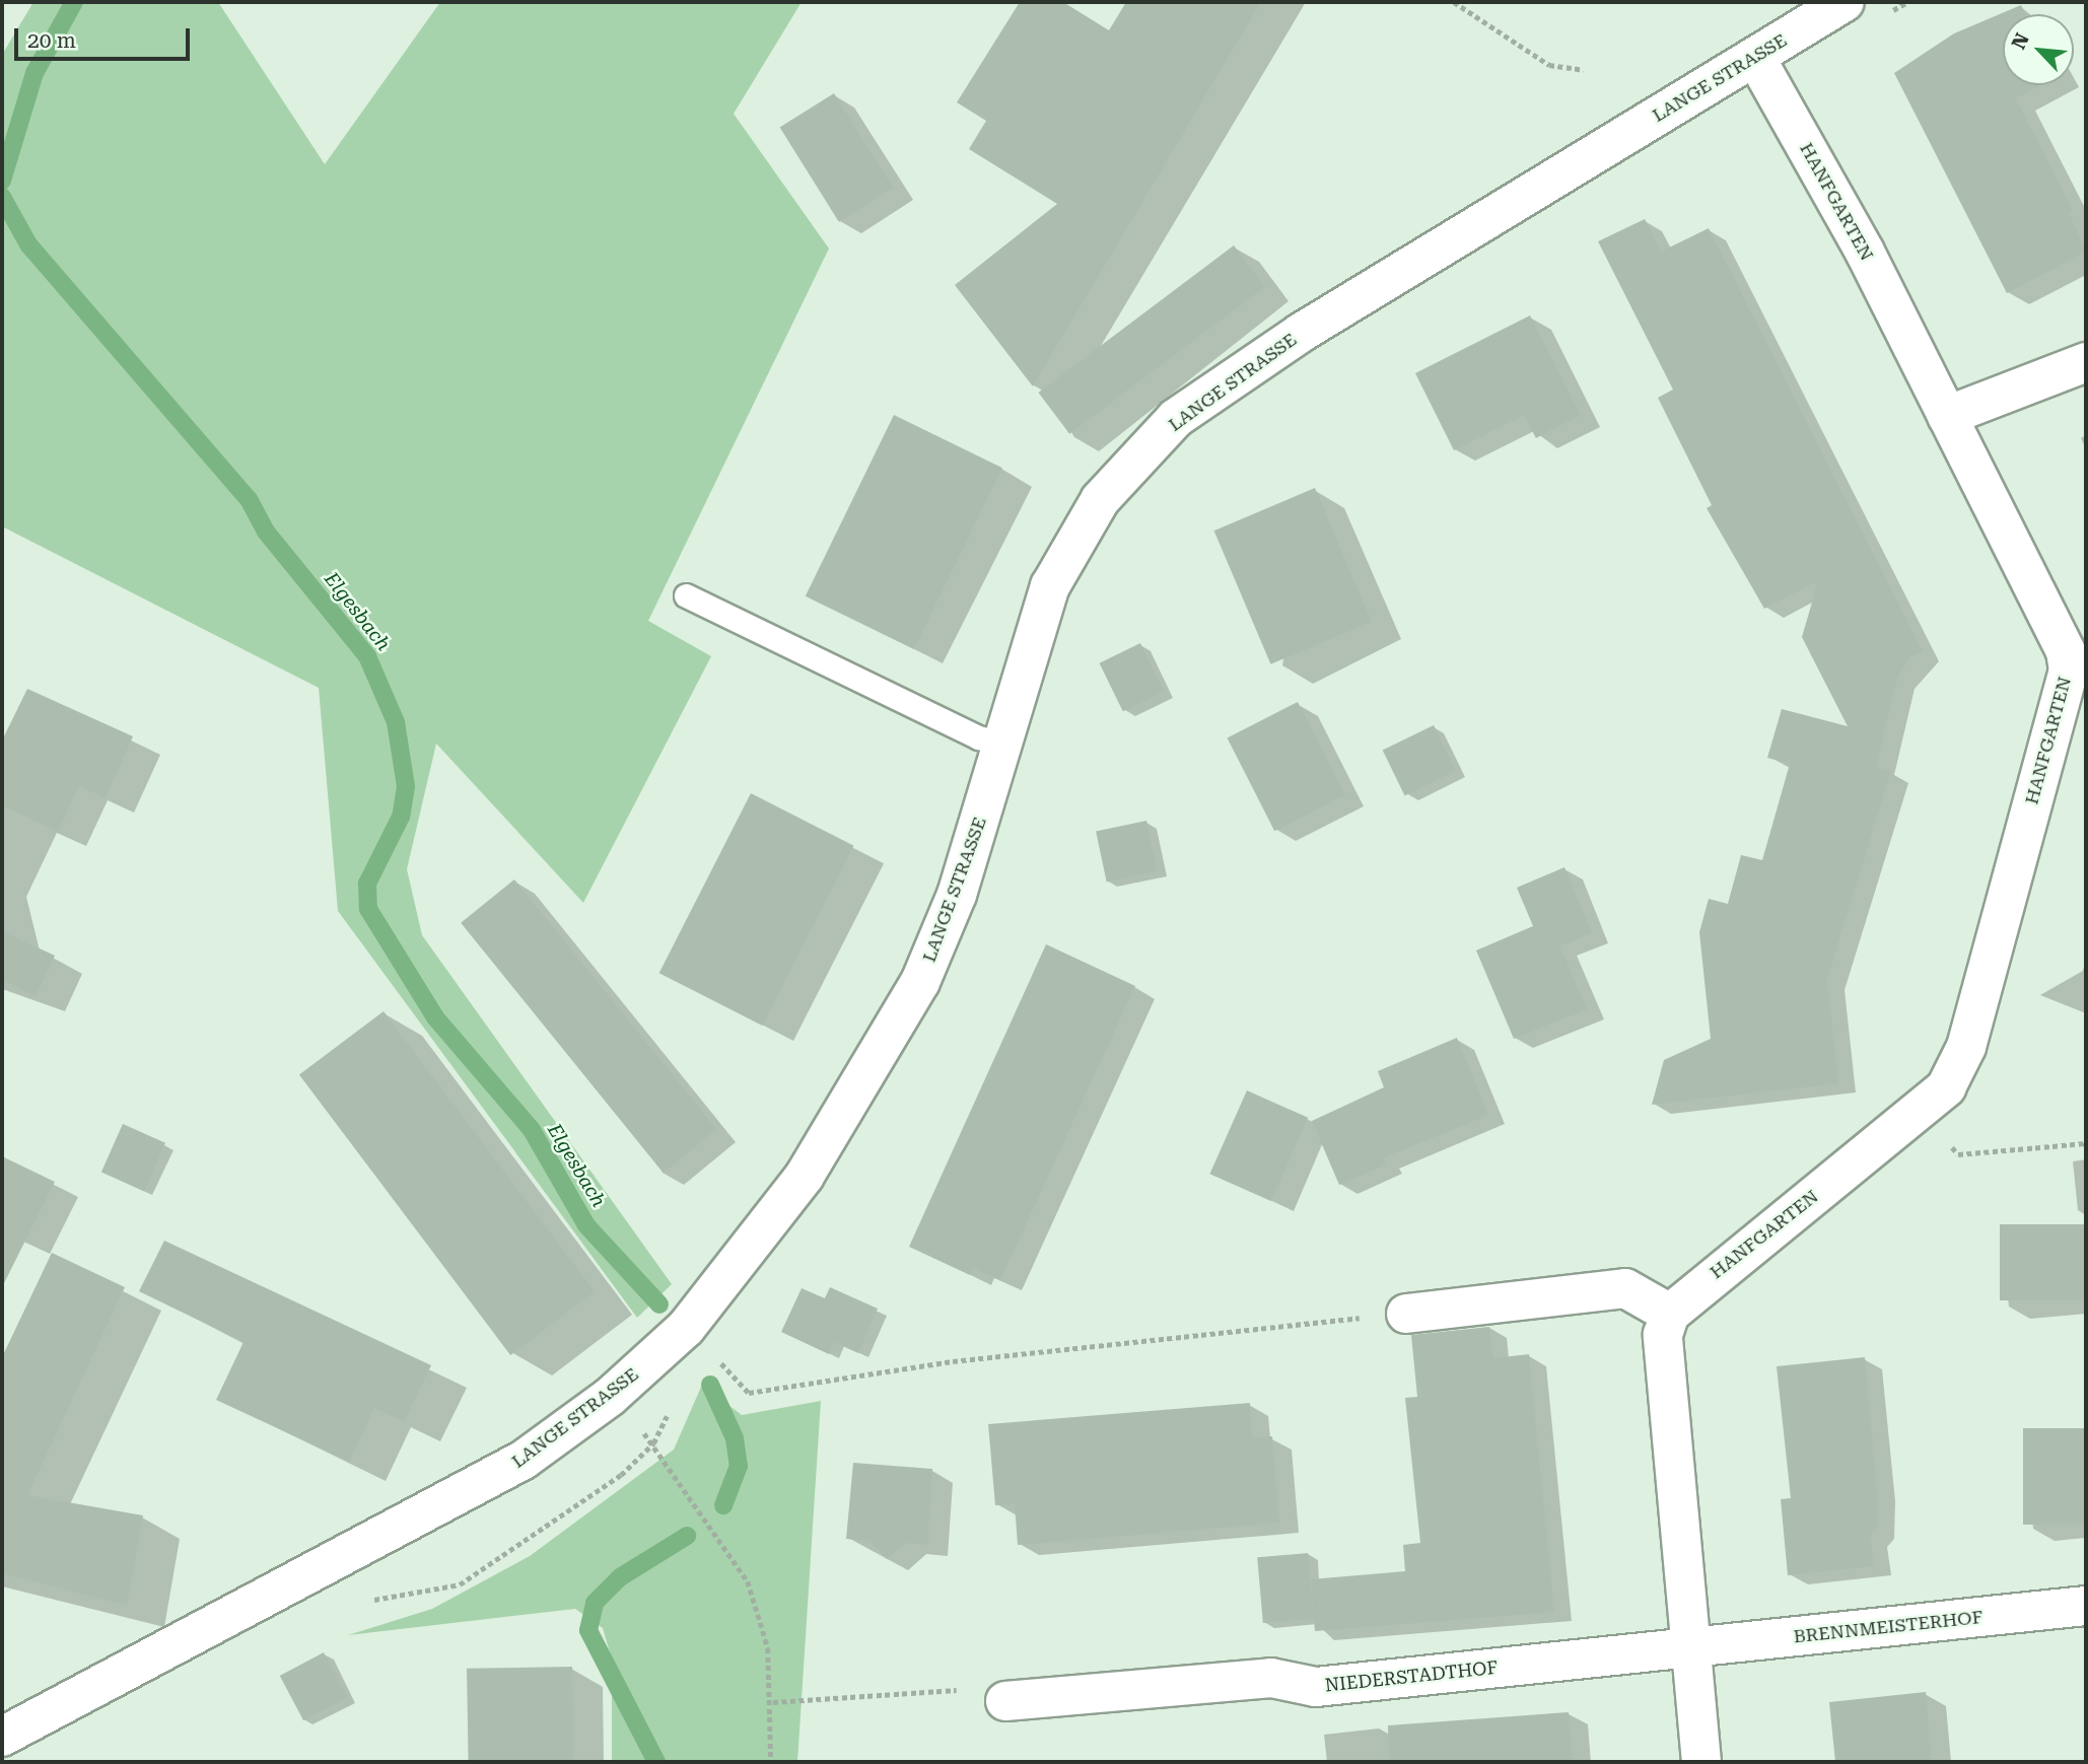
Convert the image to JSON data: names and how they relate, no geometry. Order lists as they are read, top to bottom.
{
  "streets": {
    "street": [
      "LANGE STRASSE",
      "HANFGARTEN",
      "BRENNMEISTERHOF",
      "NIEDERSTADTHOF"
    ]
  },
  "crossings": [
    ["LANGE STRASSE", "HANFGARTEN"],
    ["BRENNMEISTERHOF", "NIEDERSTADTHOF"]
  ],
  "water": ["Elgesbach"],
  "scale_bar": "20 m",
  "north": "top left"
}
